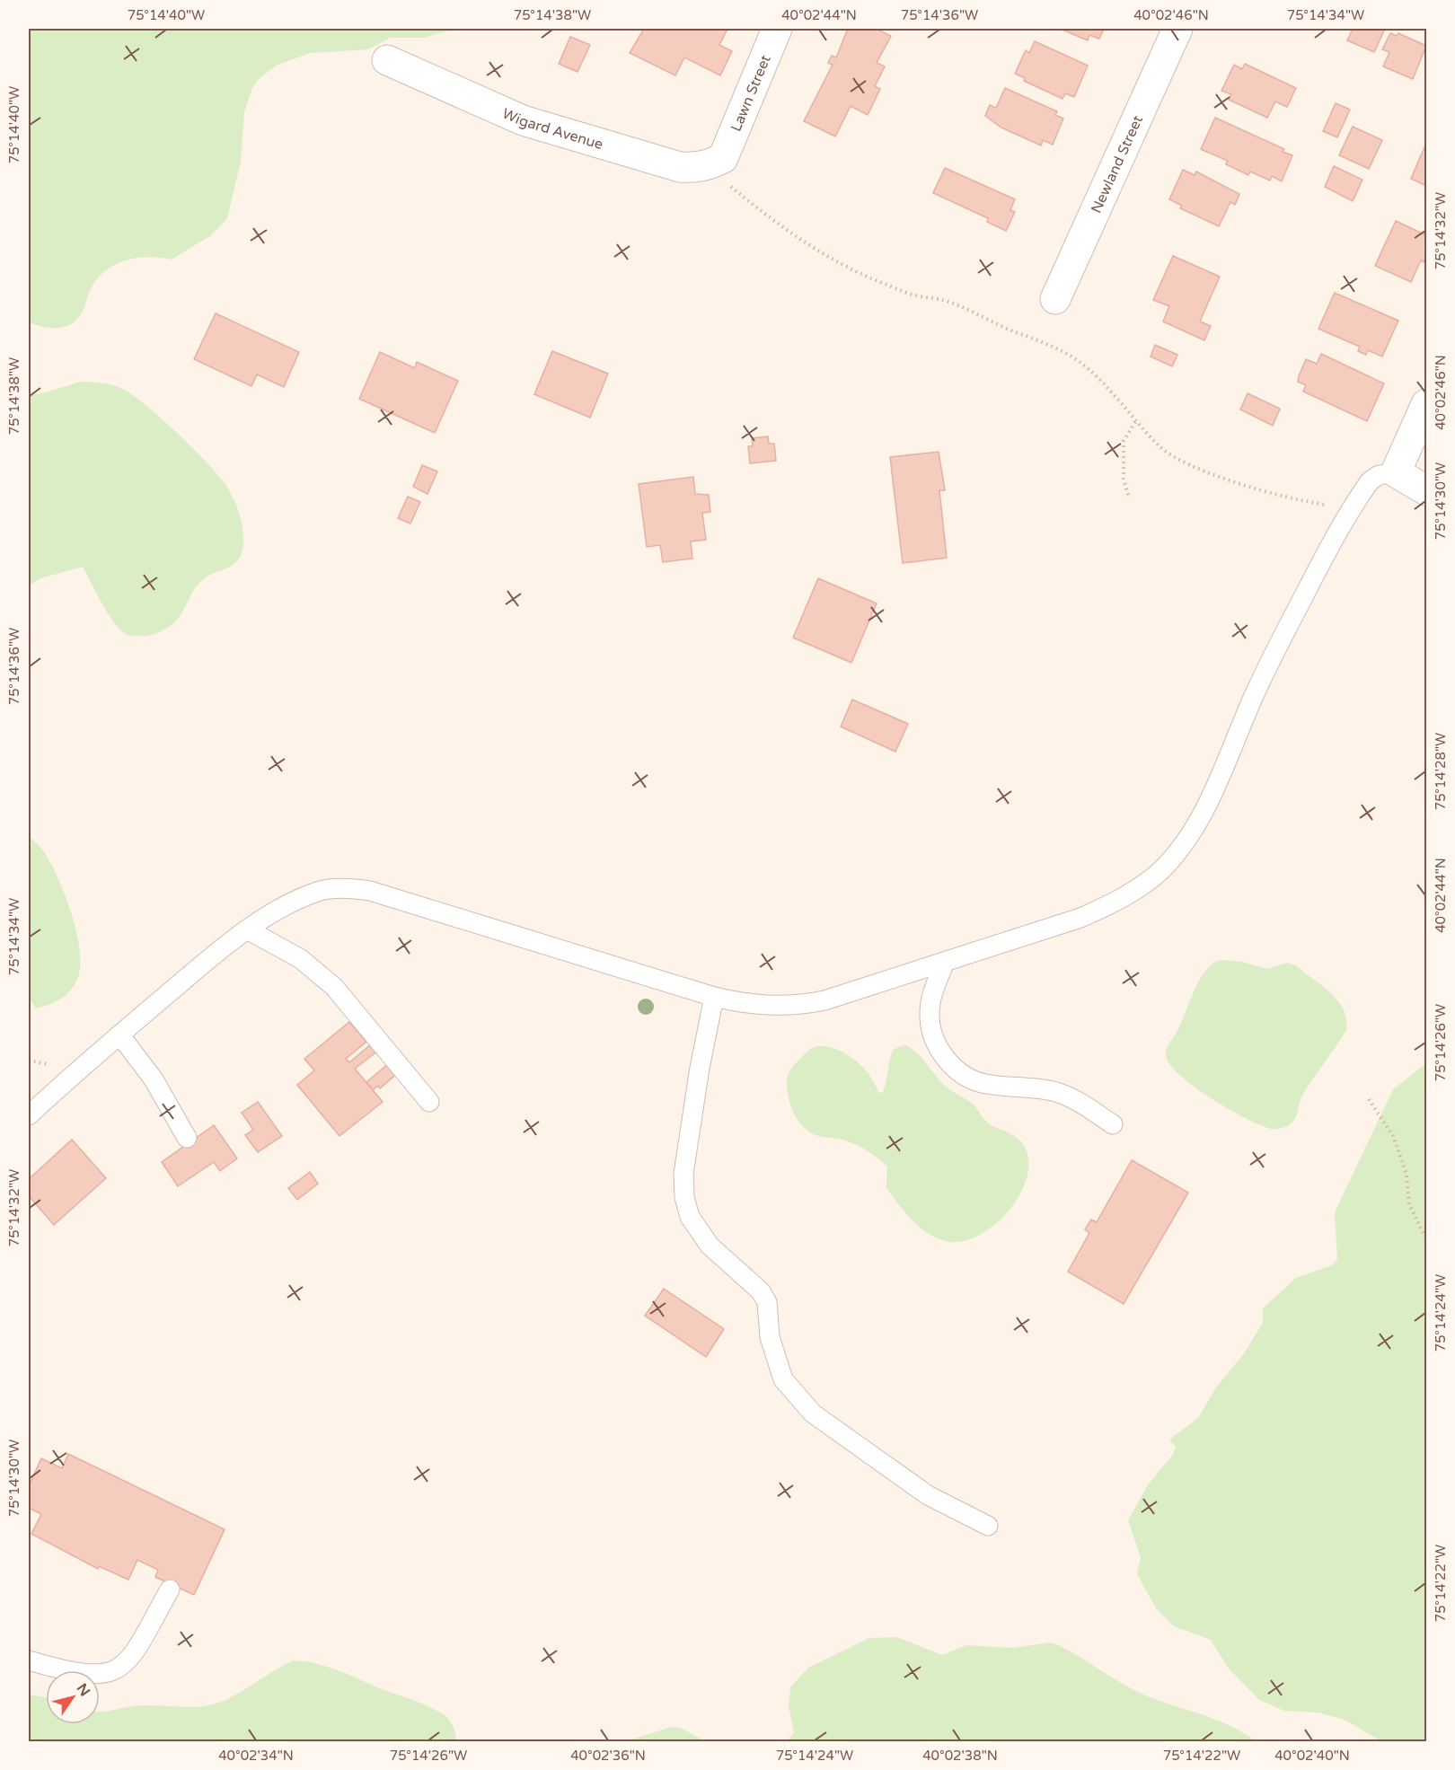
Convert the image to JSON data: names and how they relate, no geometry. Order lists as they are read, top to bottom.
{
  "streets": {
    "street": ["Lawn Street", "Wigard Avenue", "Newland Street"]
  },
  "crossings": [
    ["Lawn Street", "Wigard Avenue"]
  ],
  "north": "top right",
  "coordinates": [
    "75°14'40\"W",
    "75°14'38\"W",
    "40°02'44\"N",
    "75°14'36\"W",
    "40°02'46\"N",
    "75°14'34\"W",
    "75°14'32\"W",
    "75°14'30\"W",
    "75°14'28\"W",
    "75°14'26\"W",
    "75°14'24\"W",
    "75°14'22\"W",
    "40°02'34\"N",
    "40°02'36\"N",
    "40°02'38\"N",
    "40°02'40\"N"
  ]
}
